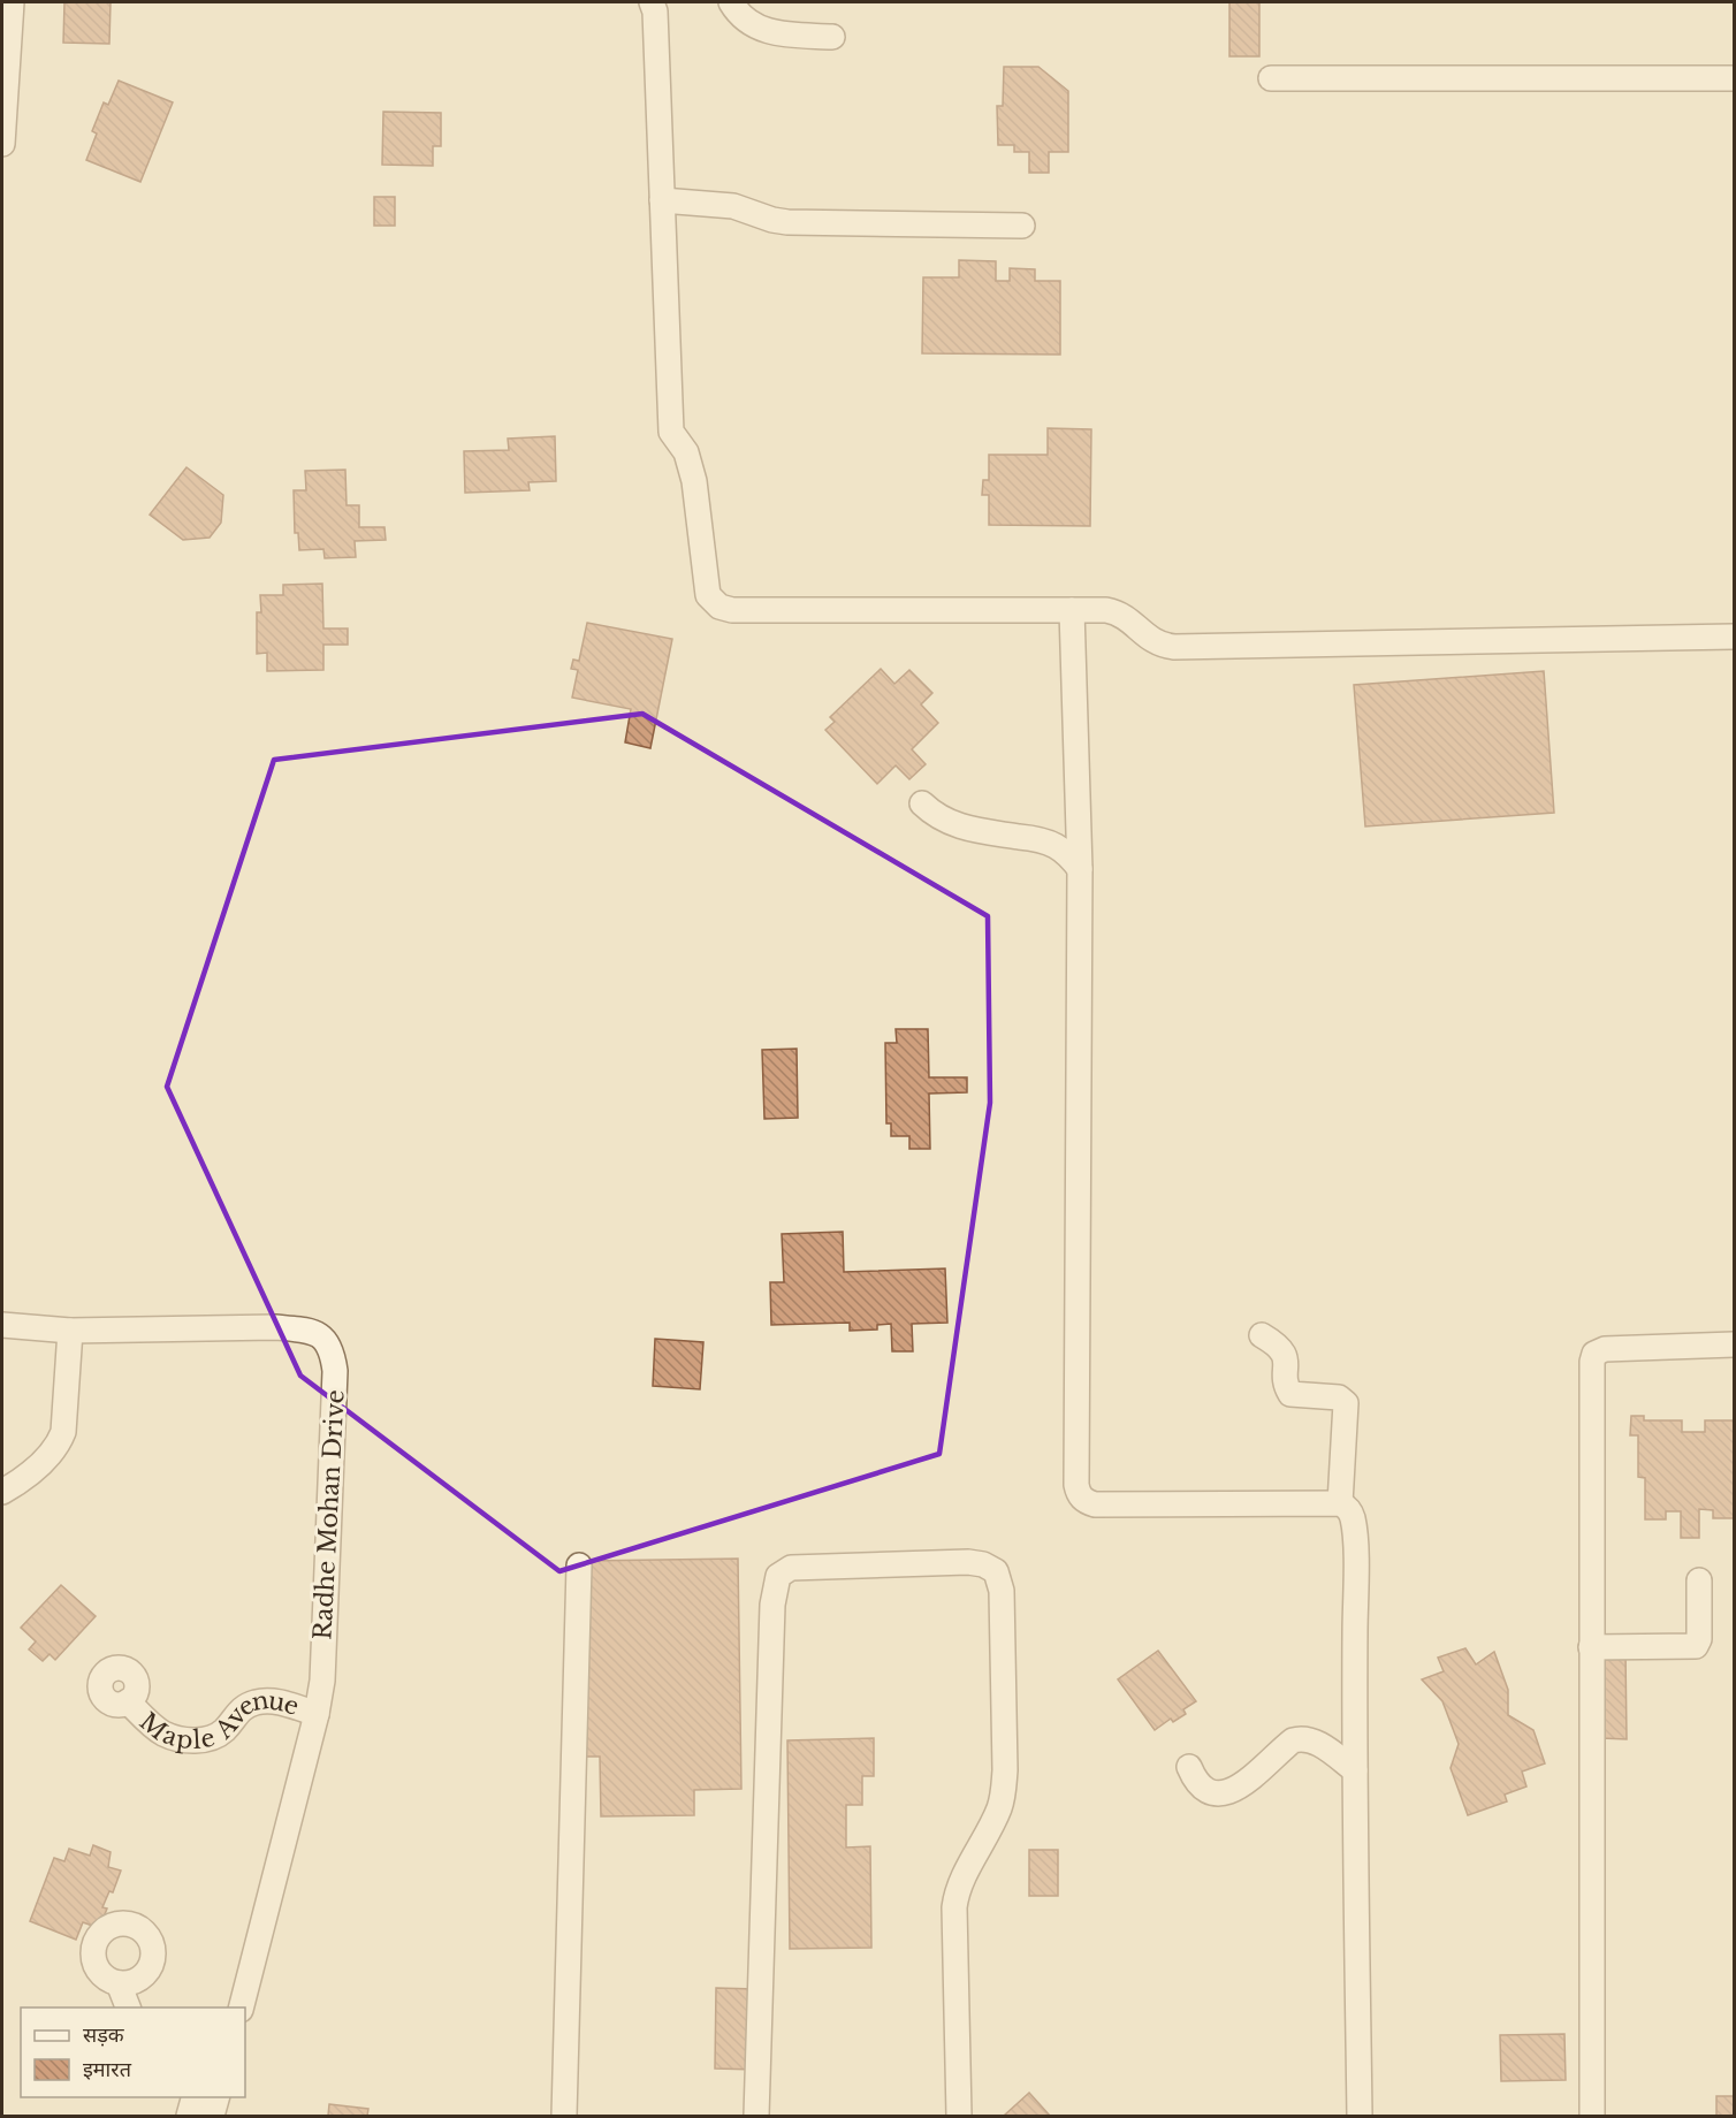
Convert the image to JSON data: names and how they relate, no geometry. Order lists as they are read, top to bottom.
{
  "streets": {
    "street": ["Radhe Mohan Drive", "Maple Avenue"]
  },
  "crossings": [
    ["Radhe Mohan Drive", "Maple Avenue"]
  ],
  "legend": ["सड़क", "इमारत"]
}
